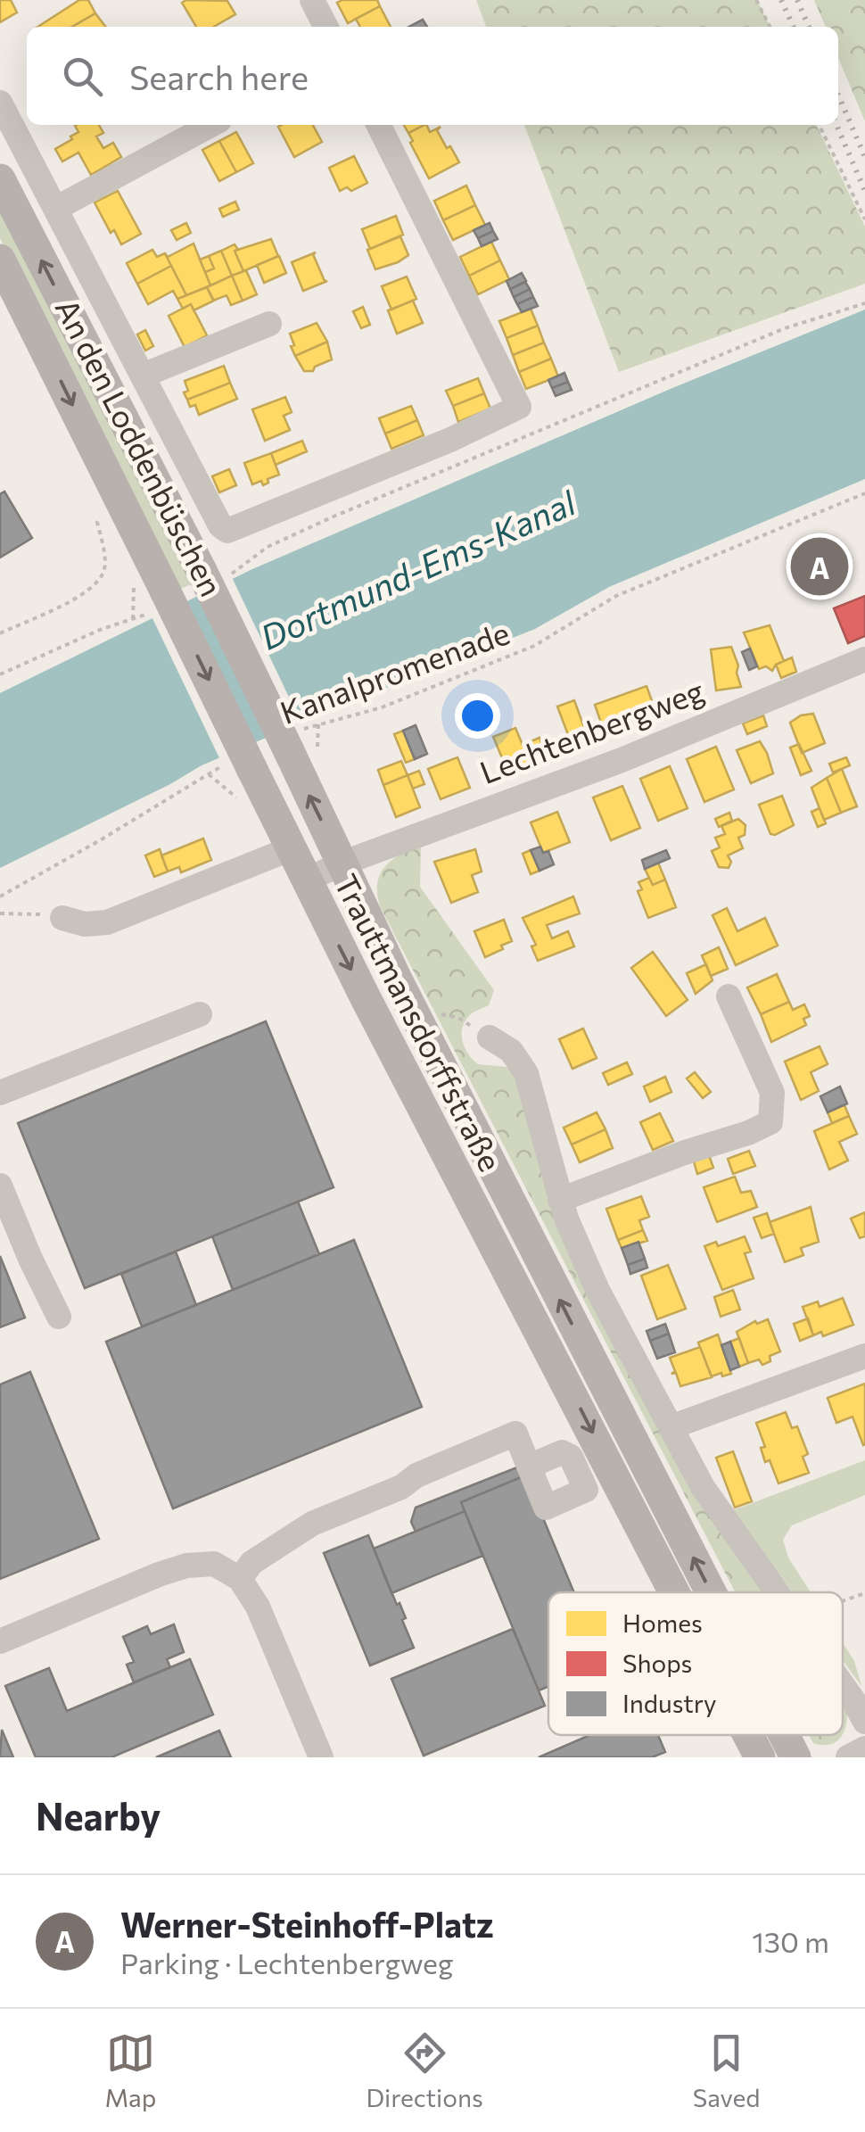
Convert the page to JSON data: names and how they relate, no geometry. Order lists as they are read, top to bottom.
{
  "streets": {
    "main road": ["An den Loddenbüschen", "Trauttmansdorffstraße"],
    "street": ["Lechtenbergweg"],
    "path": ["Kanalpromenade"]
  },
  "crossings": [
    ["An den Loddenbüschen", "Kanalpromenade"],
    ["An den Loddenbüschen", "Lechtenbergweg"],
    ["An den Loddenbüschen", "Trauttmansdorffstraße"],
    ["Lechtenbergweg", "Trauttmansdorffstraße"]
  ],
  "water": ["Dortmund-Ems-Kanal"],
  "legend": ["Homes", "Shops", "Industry"],
  "page": {
    "search": "Search here",
    "pins": "A",
    "heading": "Nearby",
    "list": [
      {
        "mark": "A",
        "name": "Werner-Steinhoff-Platz",
        "note": "Parking · Lechtenbergweg",
        "value": "130 m"
      }
    ],
    "nav": ["Map", "Directions", "Saved"]
  }
}
